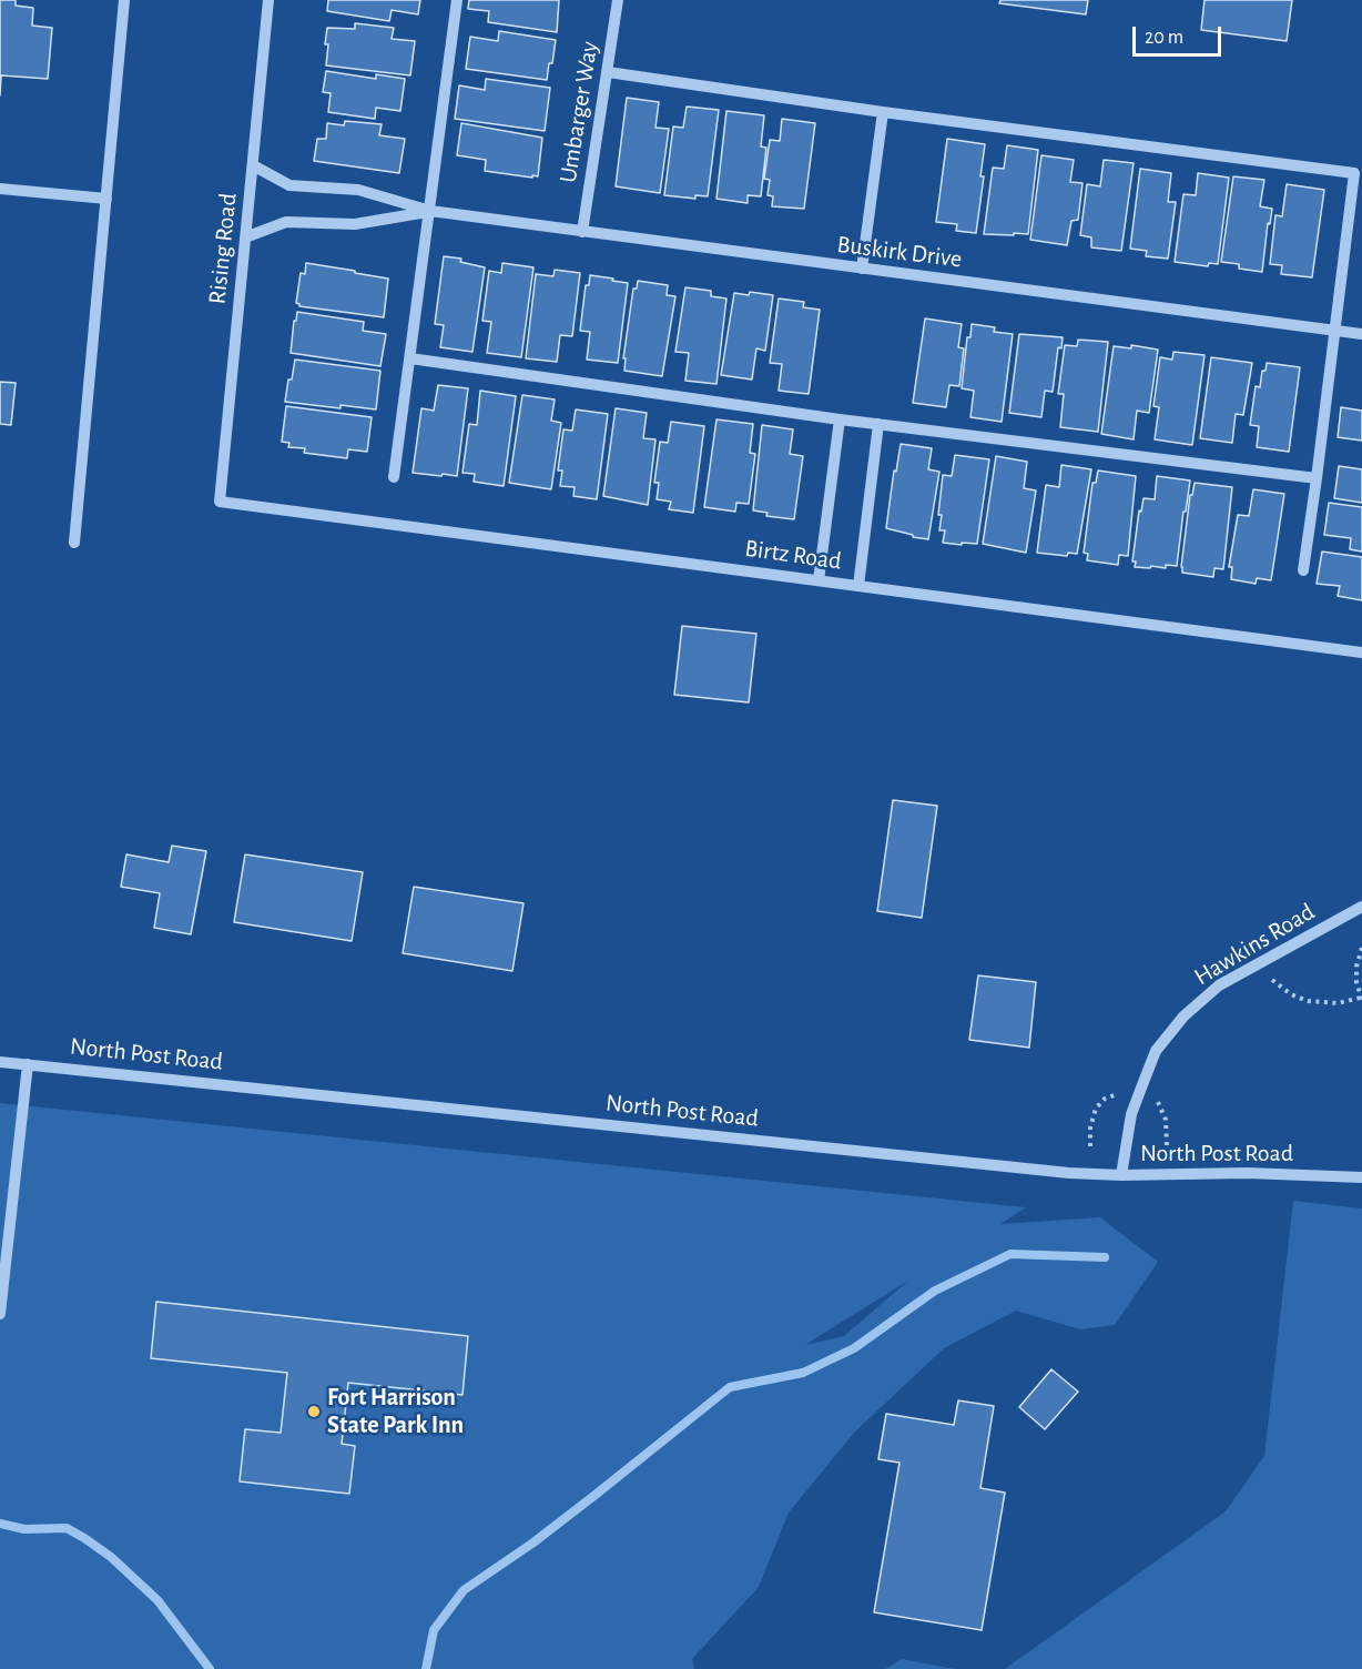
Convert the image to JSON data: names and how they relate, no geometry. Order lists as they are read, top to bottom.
{
  "streets": {
    "street": [
      "Umbarger Way",
      "Rising Road",
      "Buskirk Drive",
      "Birtz Road",
      "Hawkins Road",
      "North Post Road"
    ]
  },
  "crossings": [
    ["Umbarger Way", "Buskirk Drive"],
    ["Rising Road", "Buskirk Drive"],
    ["Rising Road", "Birtz Road"],
    ["Hawkins Road", "North Post Road"]
  ],
  "places": ["Fort Harrison State Park Inn"],
  "scale_bar": "20 m"
}
